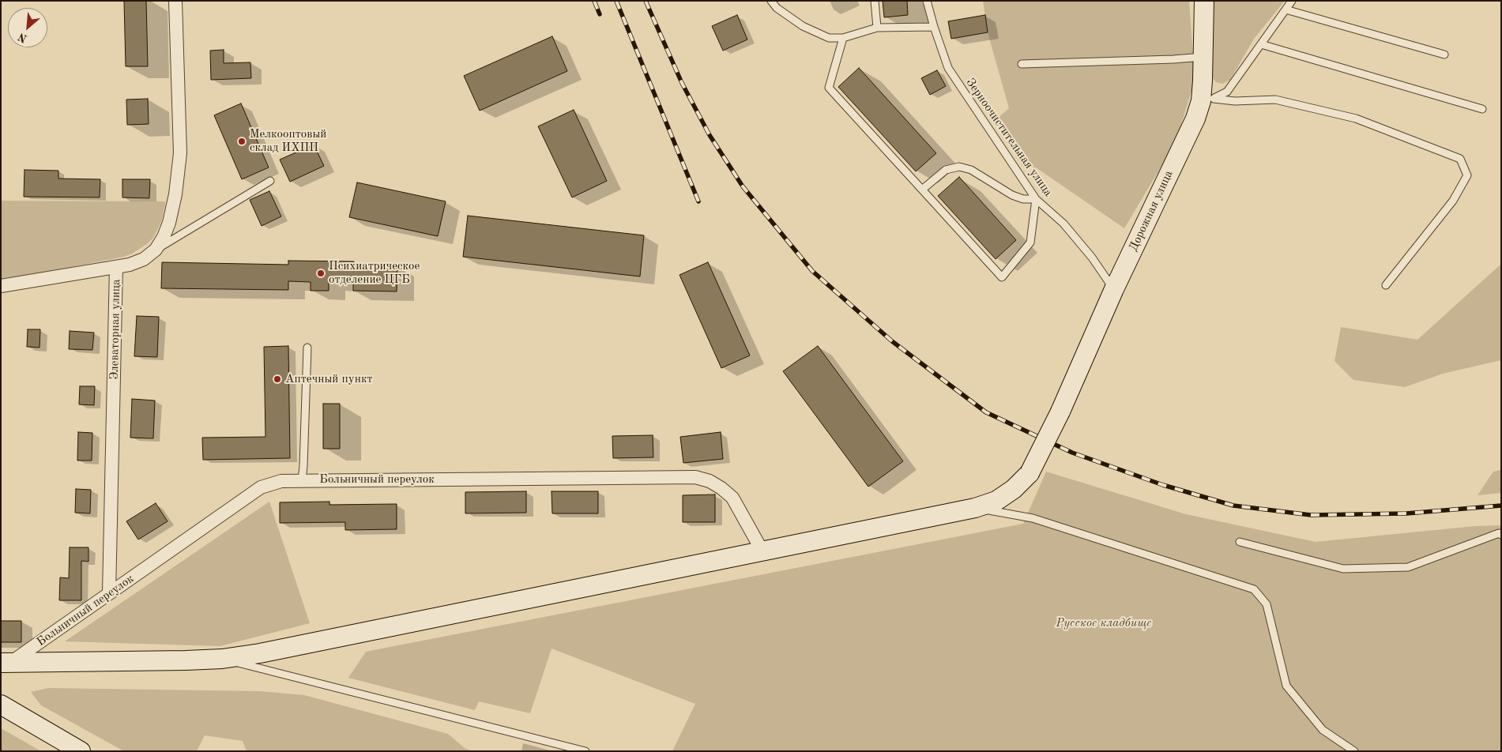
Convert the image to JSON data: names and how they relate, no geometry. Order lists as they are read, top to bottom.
{
  "streets": {
    "street": ["Дорожная улица", "Элеваторная улица", "Больничный переулок"],
    "lane": ["Зерноочистительная улица"]
  },
  "crossings": [
    ["Зерноочистительная улица", "Дорожная улица"],
    ["Дорожная улица", "Больничный переулок"],
    ["Элеваторная улица", "Больничный переулок"]
  ],
  "parks": ["Русское кладбище"],
  "places": ["Мелкооптовый склад ИХПП", "Психиатрическое отделение ЦГБ", "Аптечный пункт"],
  "north": "bottom left"
}
